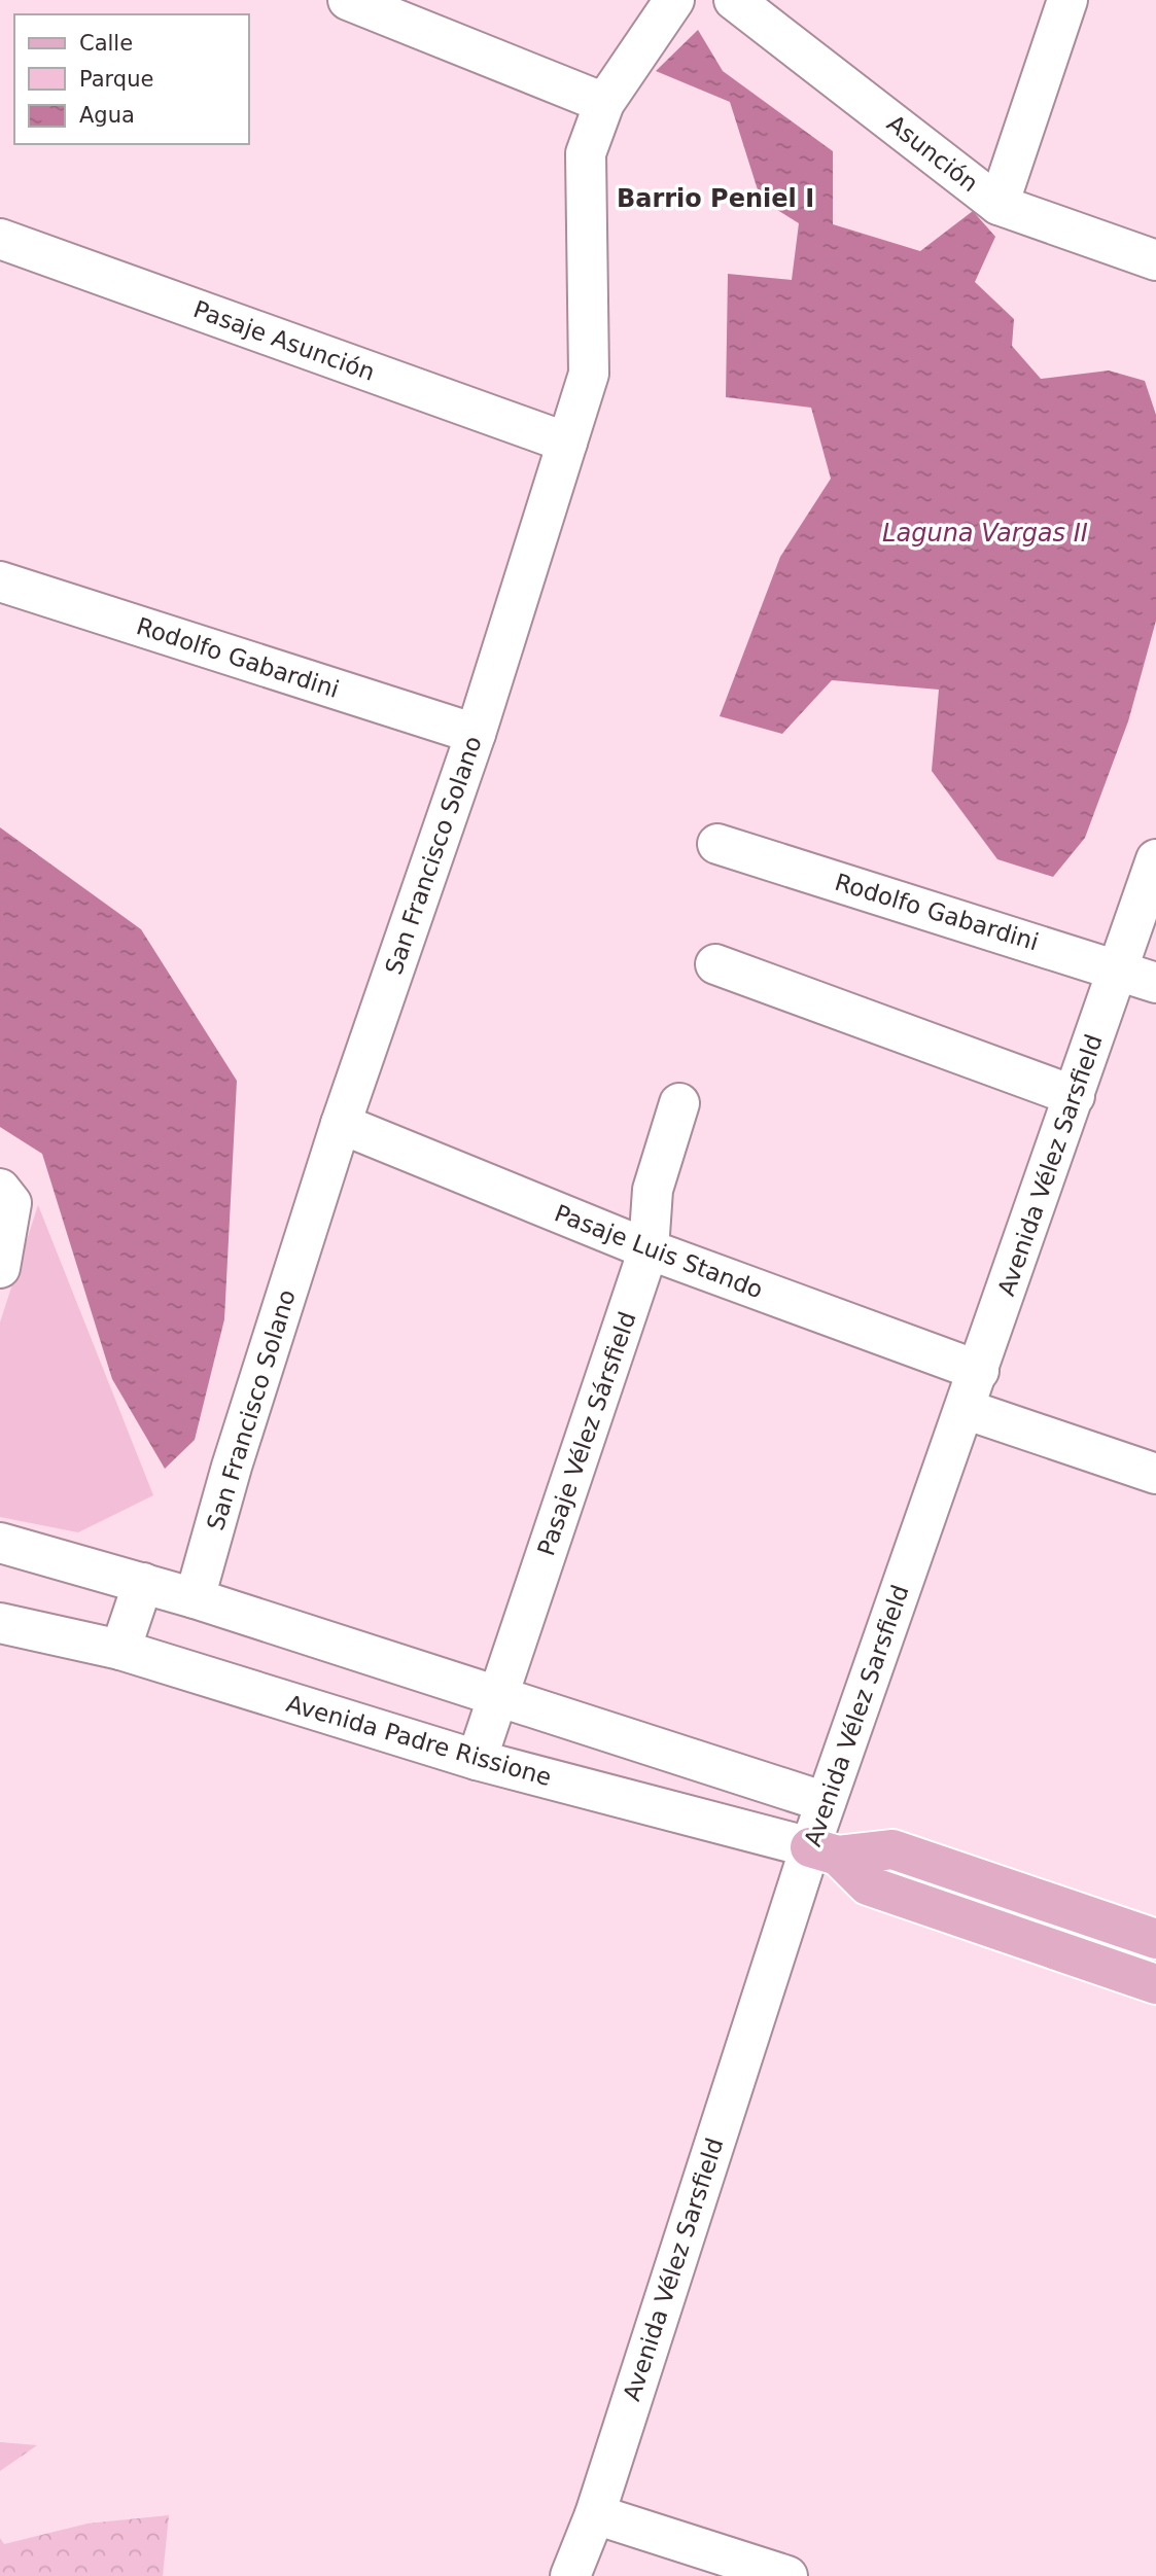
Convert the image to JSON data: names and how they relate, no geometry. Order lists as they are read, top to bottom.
{
  "streets": {
    "main road": ["Avenida Padre Rissione"],
    "street": [
      "Asunción",
      "Pasaje Asunción",
      "Rodolfo Gabardini",
      "San Francisco Solano",
      "Avenida Vélez Sarsfield",
      "Pasaje Luis Stando",
      "Pasaje Vélez Sársfield"
    ]
  },
  "crossings": [
    ["Pasaje Asunción", "San Francisco Solano"],
    ["Rodolfo Gabardini", "San Francisco Solano"],
    ["Rodolfo Gabardini", "Avenida Vélez Sarsfield"],
    ["San Francisco Solano", "Pasaje Luis Stando"],
    ["Avenida Vélez Sarsfield", "Pasaje Luis Stando"],
    ["Avenida Vélez Sarsfield", "Avenida Padre Rissione"],
    ["Pasaje Luis Stando", "Pasaje Vélez Sársfield"],
    ["Pasaje Vélez Sársfield", "Avenida Padre Rissione"]
  ],
  "districts": ["Barrio Peniel I"],
  "water": ["Laguna Vargas II"],
  "legend": ["Calle", "Parque", "Agua"]
}
